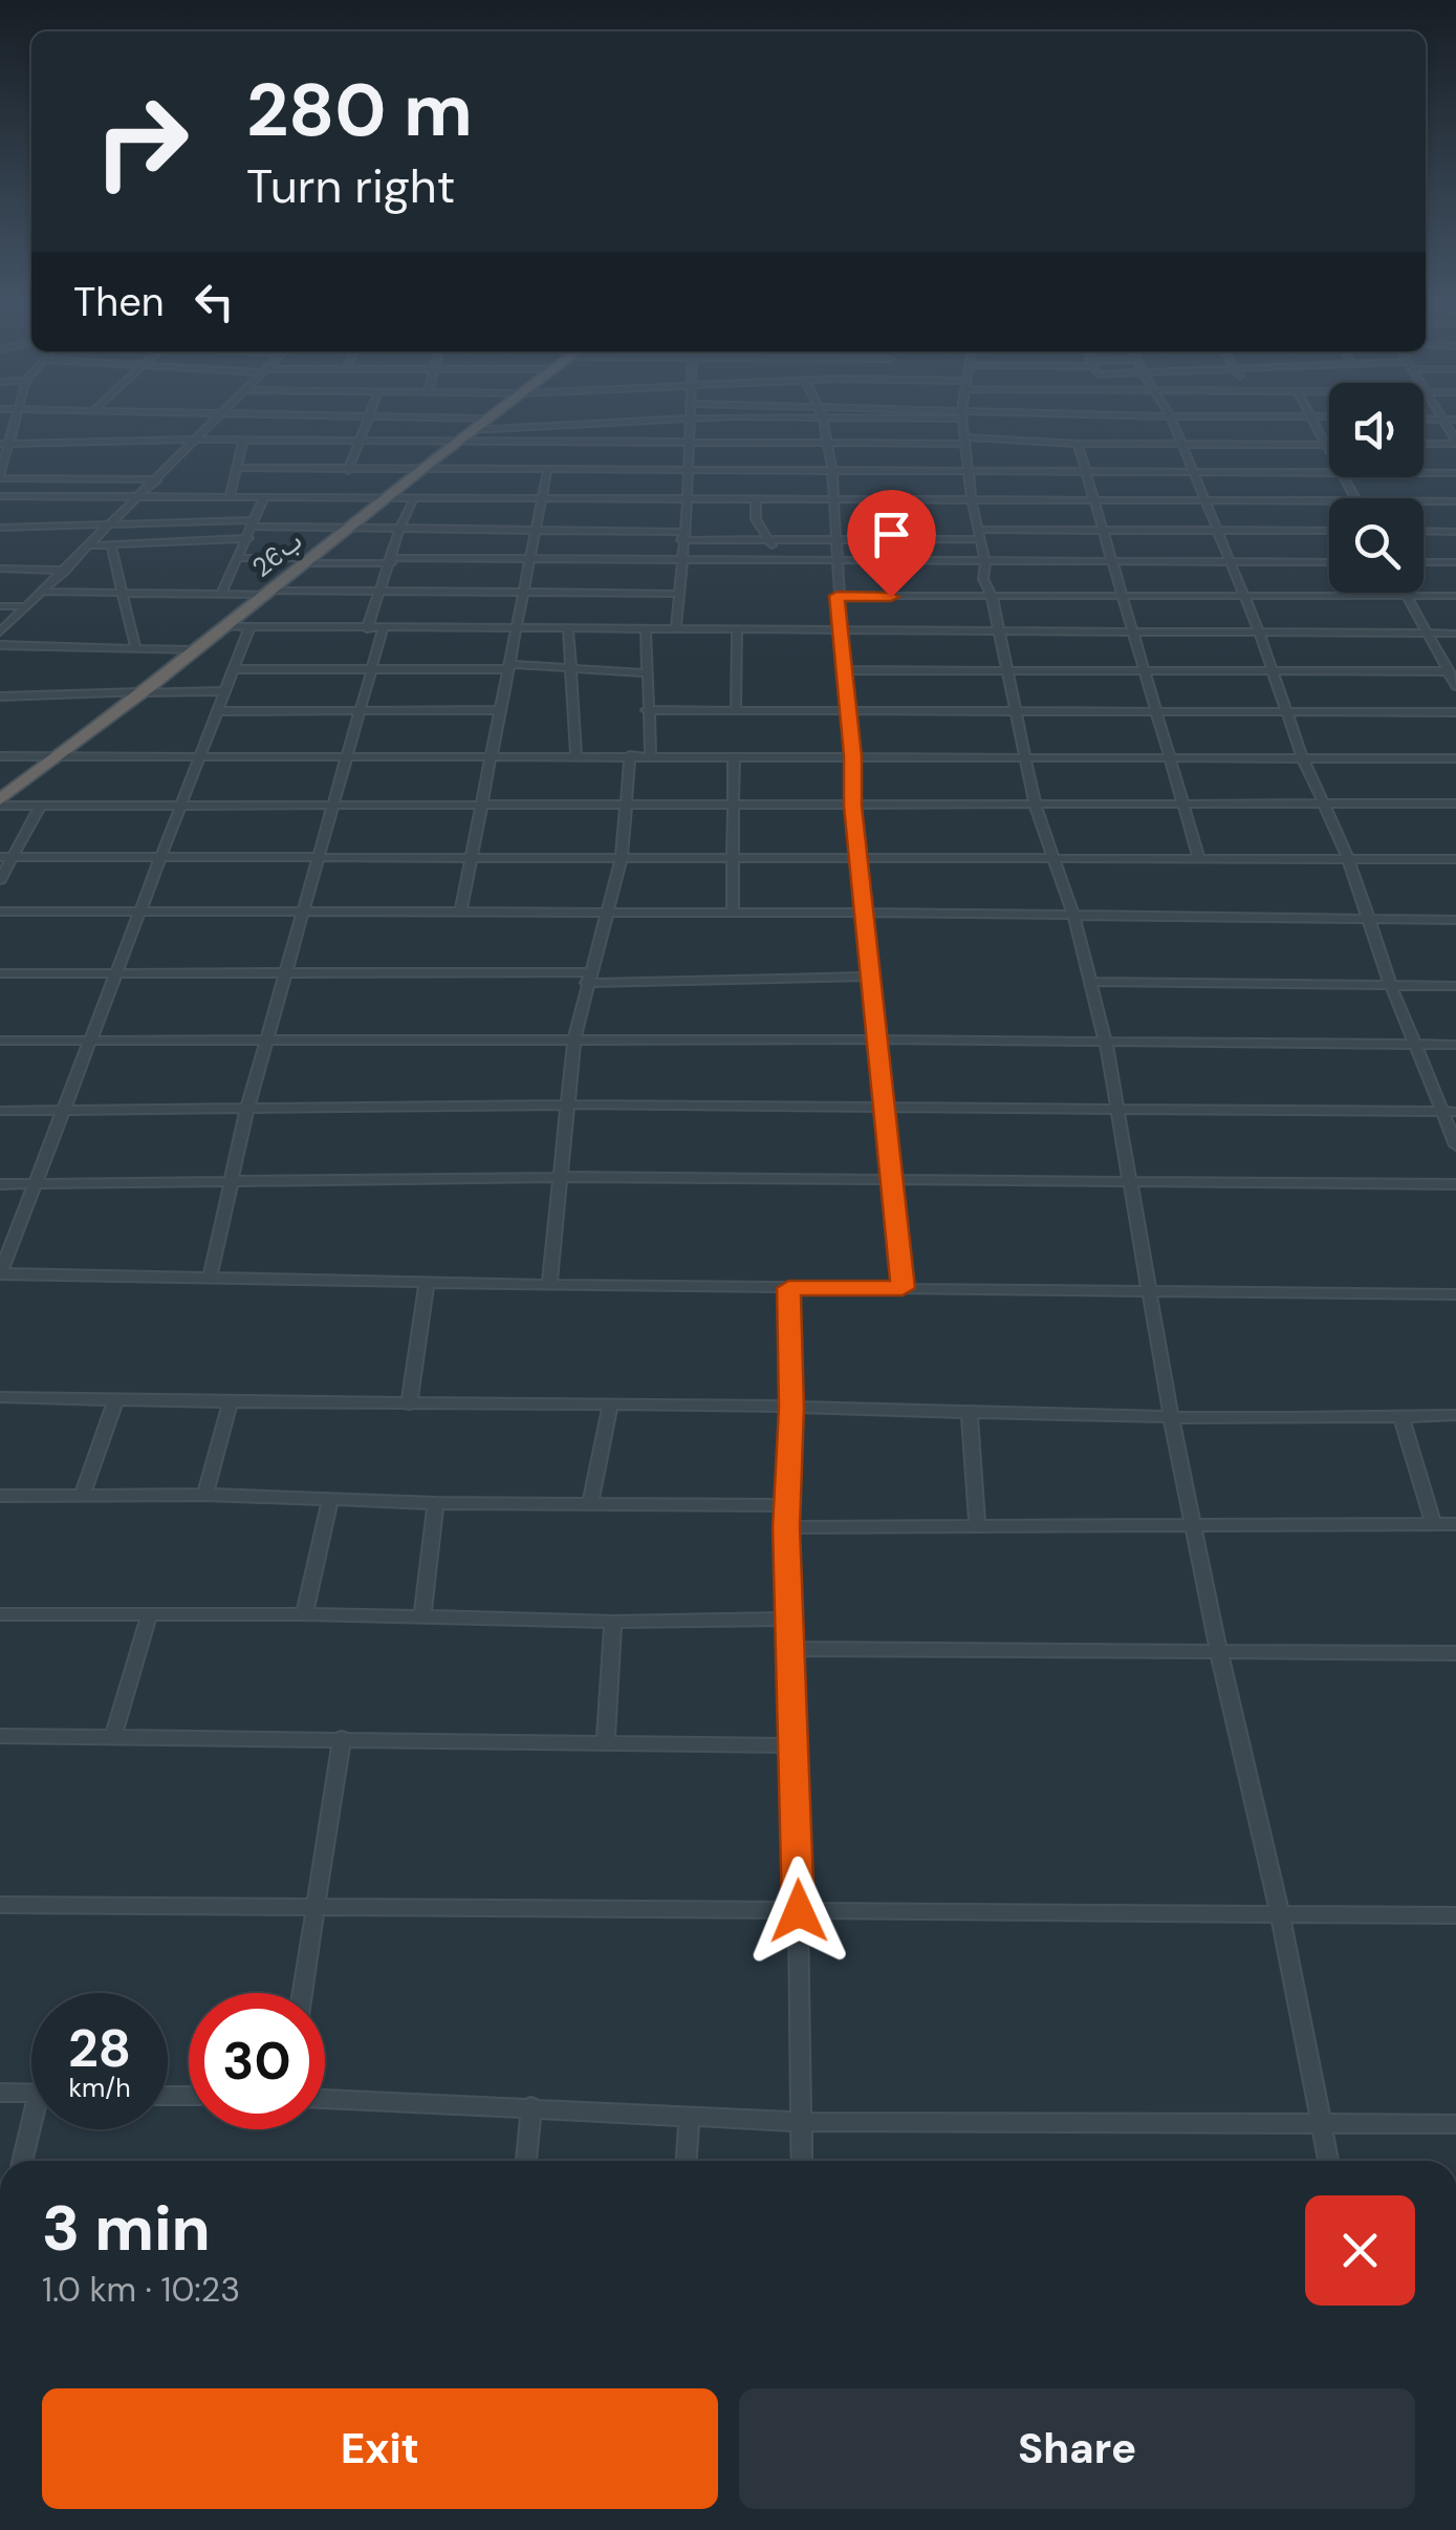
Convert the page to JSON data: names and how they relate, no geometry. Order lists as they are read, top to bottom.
{
  "streets": {
    "highway": ["26ب"]
  },
  "page": {
    "turn": ["280 m", "Turn right"],
    "then": "Then",
    "speed": "28 km/h",
    "limit": "30",
    "heading": ["3 min", "1.0 km · 10:23"],
    "buttons": ["Exit", "Share"]
  }
}
